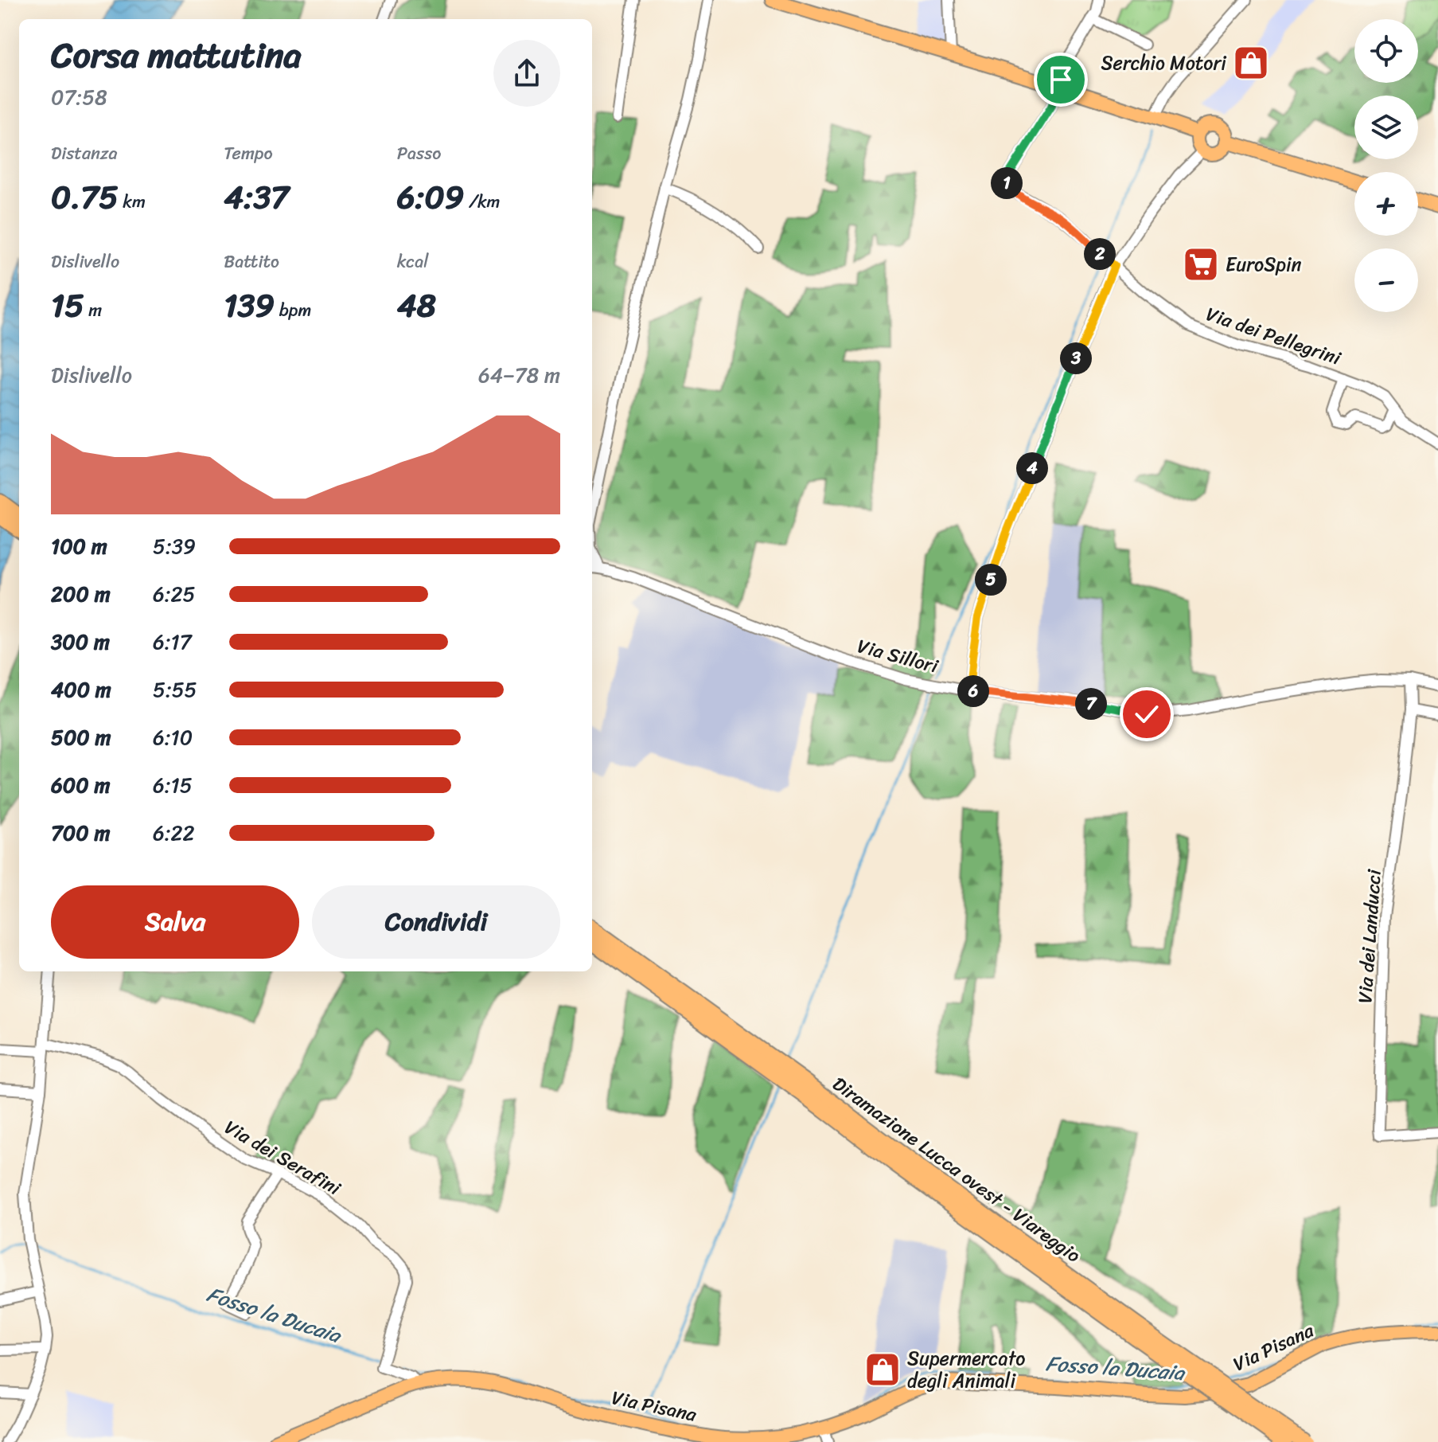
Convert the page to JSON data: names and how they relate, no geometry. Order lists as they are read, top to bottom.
{
  "streets": {
    "highway": ["Diramazione Lucca ovest - Viareggio"],
    "main road": ["Via Pisana"],
    "street": [
      "Via dei Pellegrini",
      "Via Sillori",
      "Via dei Landucci",
      "Via dei Serafini"
    ]
  },
  "crossings": [
    ["Via Sillori", "Via dei Landucci"],
    ["Via dei Serafini", "Via Pisana"]
  ],
  "water": ["Fosso la Ducaia"],
  "places": {
    "shop": ["Serchio Motori", "Supermercato degli Animali"],
    "supermarket": ["EuroSpin"]
  },
  "page": {
    "map_buttons": ["+", "−"],
    "heading": ["Corsa mattutina", "07:58"],
    "stats": [
      ["Distanza", "0.75 km"],
      ["Tempo", "4:37"],
      ["Passo", "6:09 /km"],
      ["Dislivello", "15 m"],
      ["Battito", "139 bpm"],
      ["kcal", "48"]
    ],
    "pins": [
      "1",
      "2",
      "3",
      "4",
      "5",
      "6",
      "7"
    ],
    "chart": ["Dislivello", "64–78 m"],
    "list": [
      {
        "name": "100 m",
        "note": "5:39"
      },
      {
        "name": "200 m",
        "note": "6:25"
      },
      {
        "name": "300 m",
        "note": "6:17"
      },
      {
        "name": "400 m",
        "note": "5:55"
      },
      {
        "name": "500 m",
        "note": "6:10"
      },
      {
        "name": "600 m",
        "note": "6:15"
      },
      {
        "name": "700 m",
        "note": "6:22"
      }
    ],
    "buttons": ["Salva", "Condividi"]
  }
}
